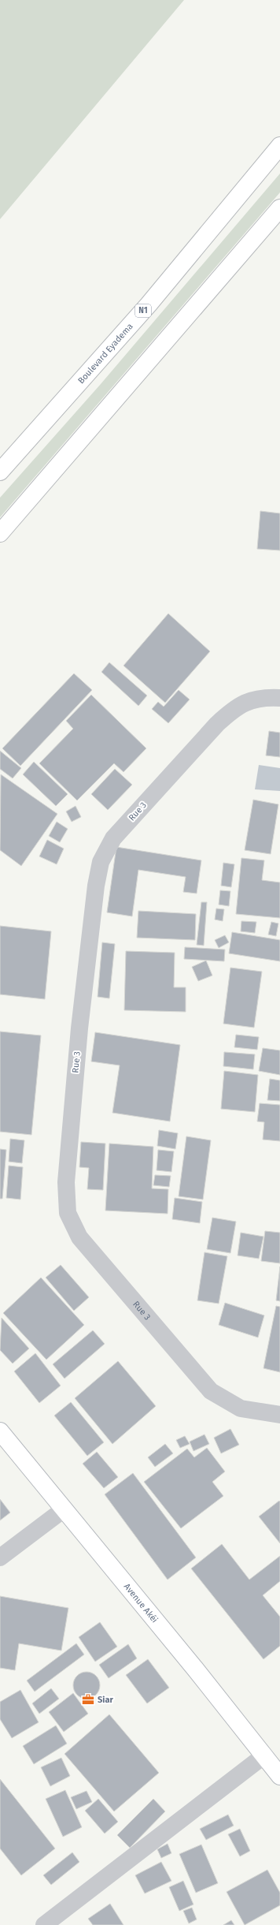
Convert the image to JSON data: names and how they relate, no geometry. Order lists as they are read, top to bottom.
{
  "streets": {
    "main road": ["N1", "Boulevard Eyadema", "Avenue Akéi"],
    "street": ["Rue 3"]
  },
  "places": {
    "office": ["Siar"]
  }
}
